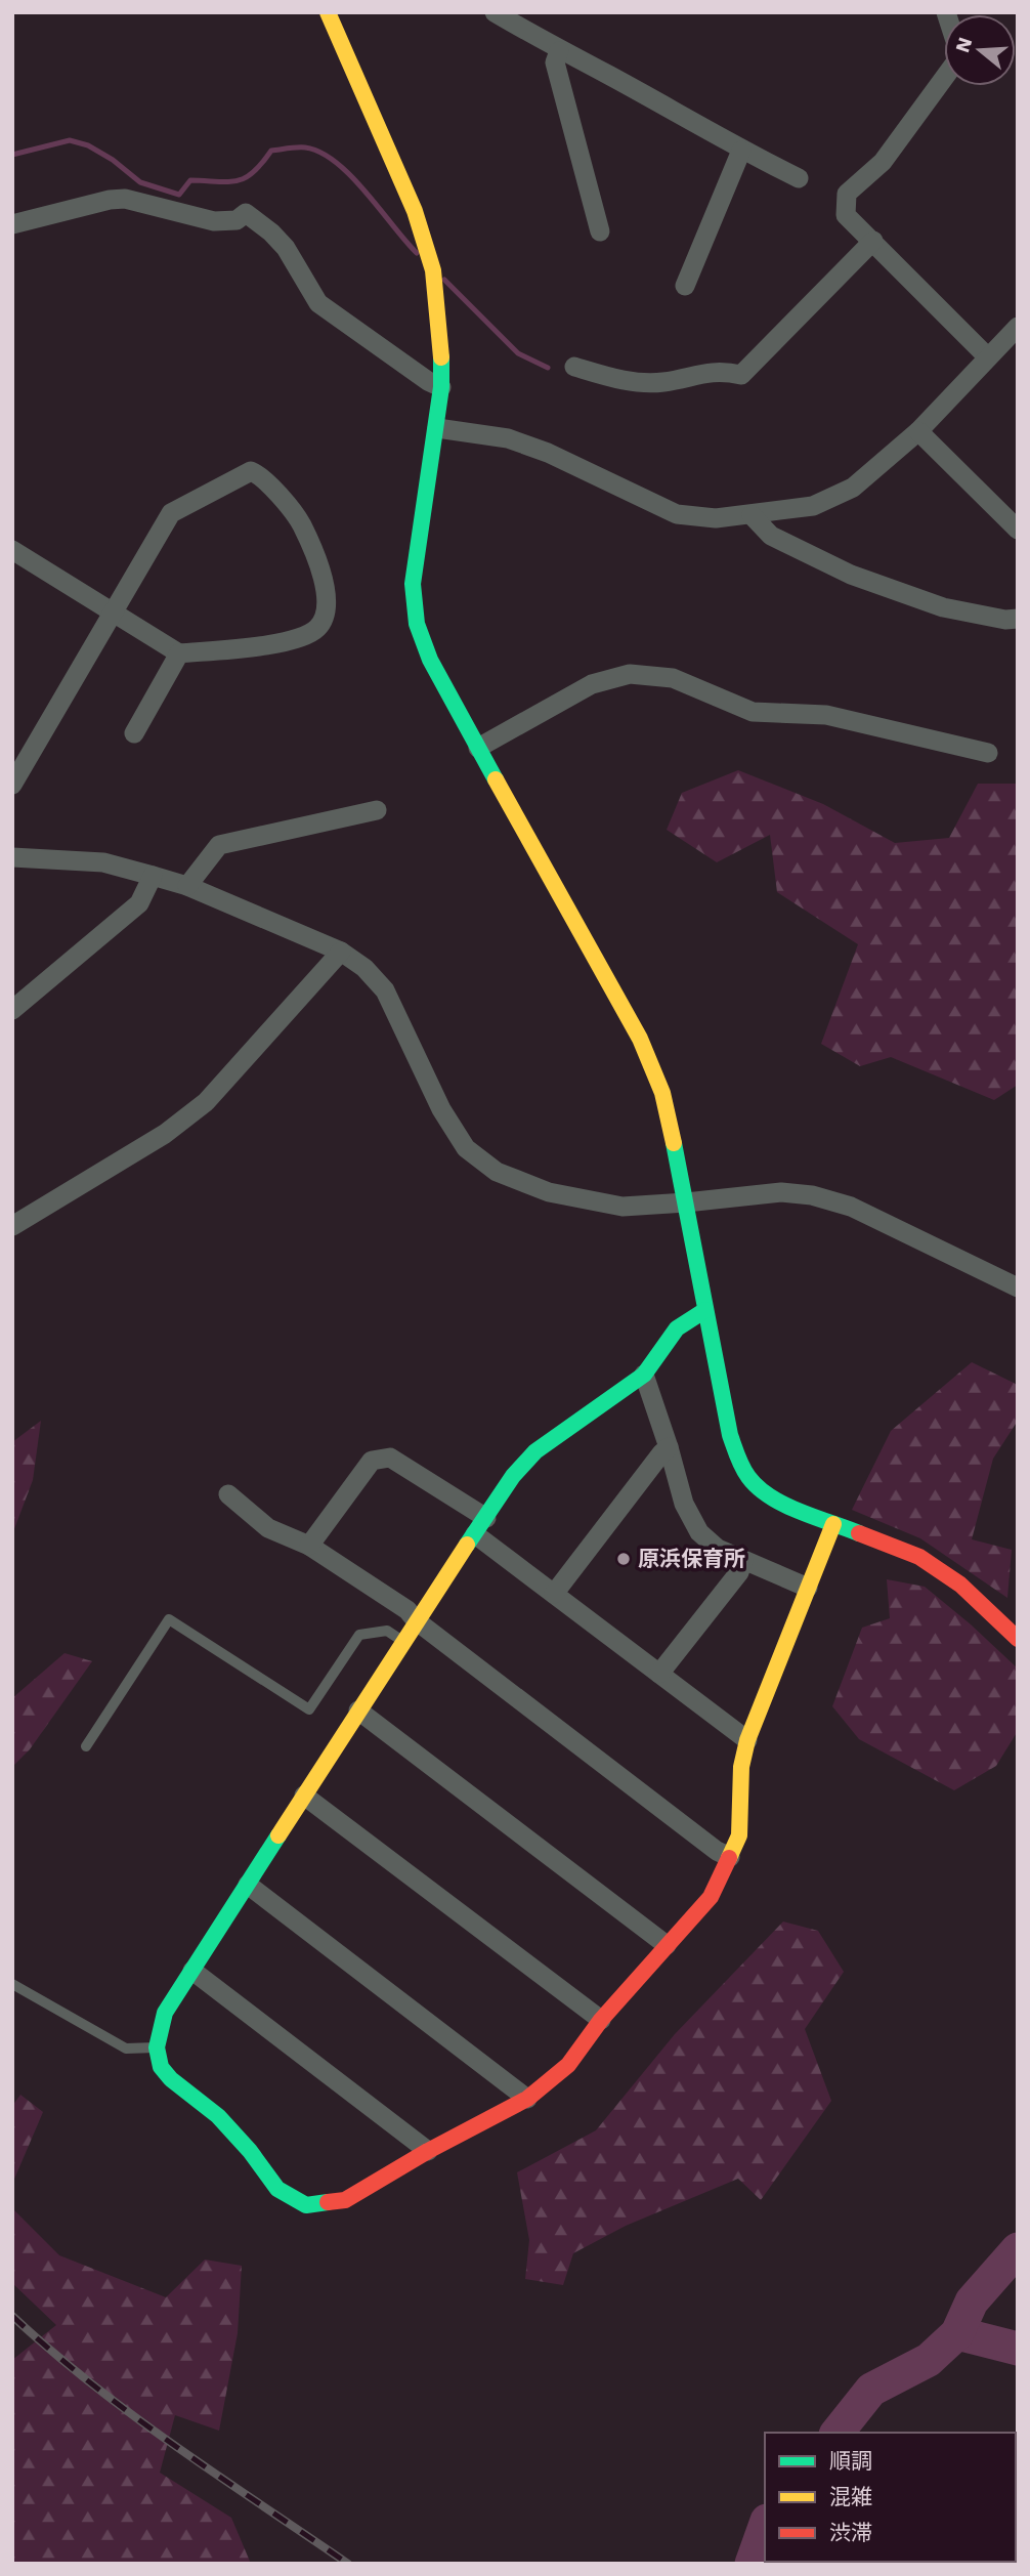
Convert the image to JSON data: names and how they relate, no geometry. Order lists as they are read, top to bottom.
{
  "places": ["原浜保育所"],
  "legend": ["順調", "混雑", "渋滞"],
  "north": "left"
}
